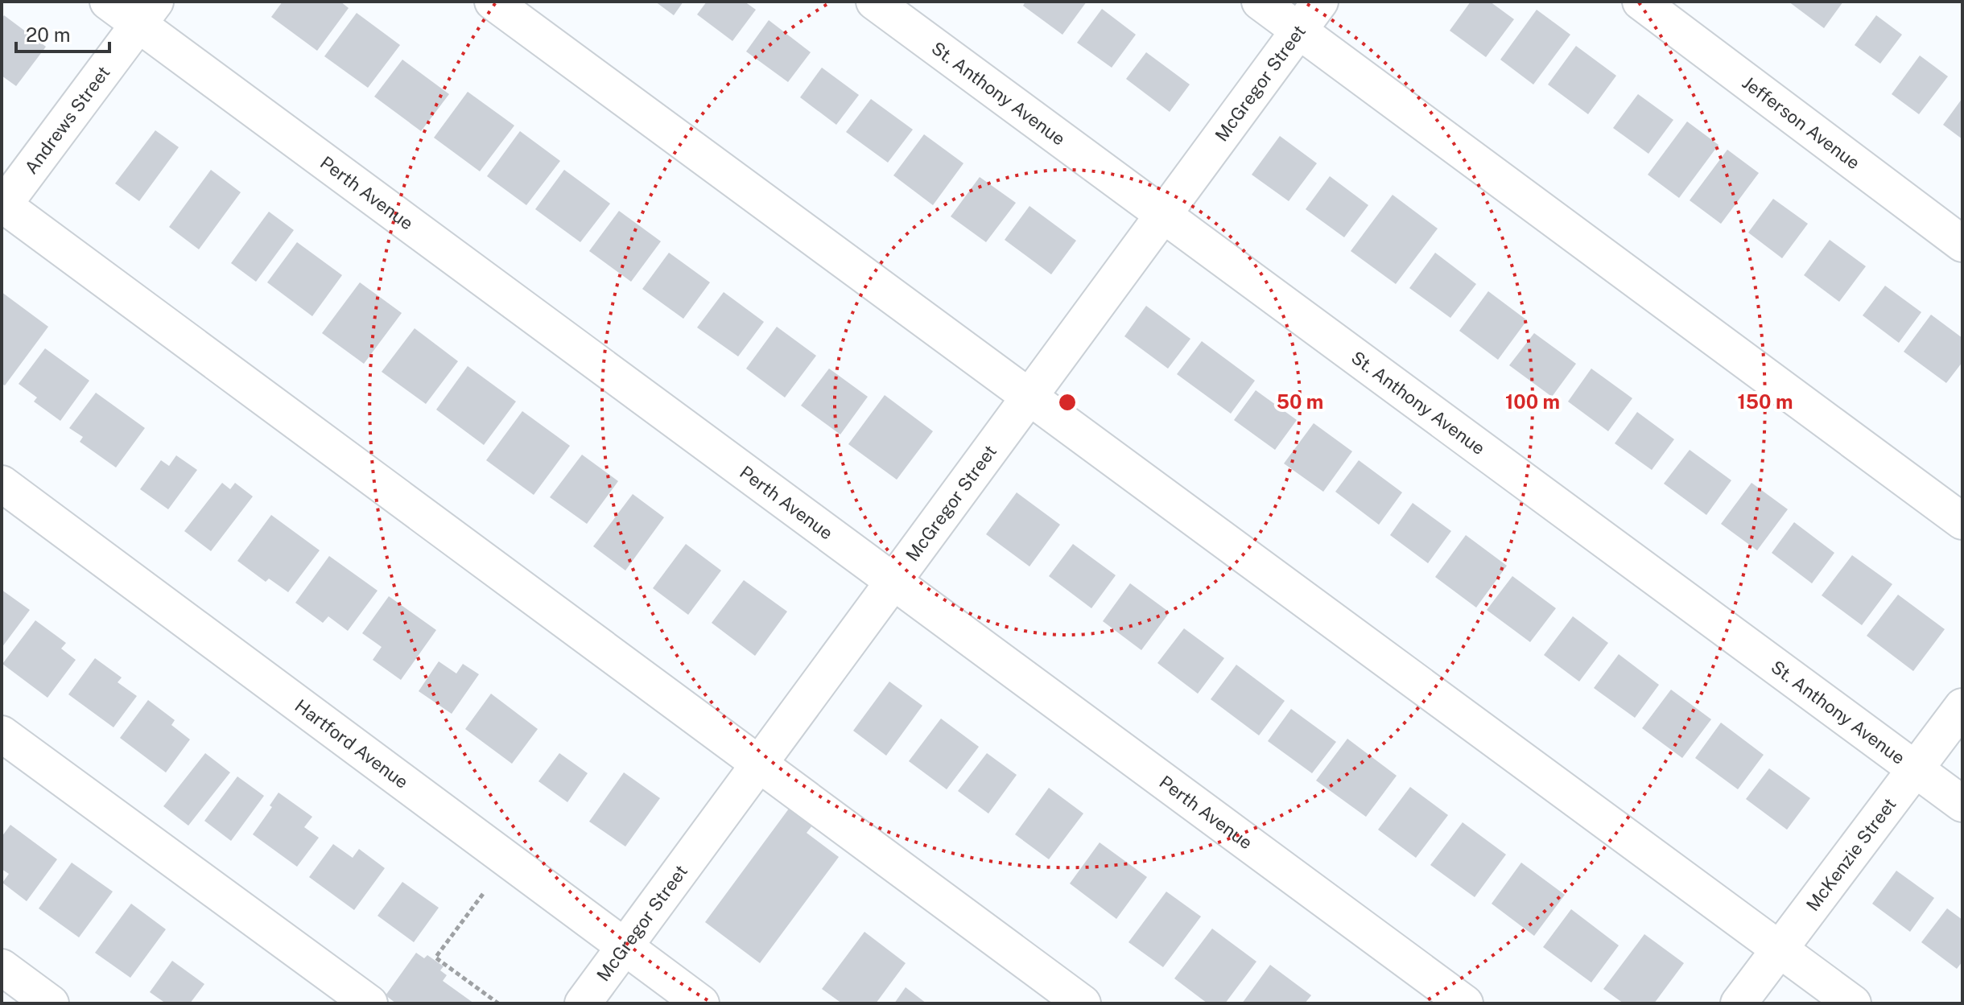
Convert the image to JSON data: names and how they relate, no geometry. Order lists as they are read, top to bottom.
{
  "streets": {
    "street": [
      "McGregor Street",
      "St. Anthony Avenue",
      "Andrews Street",
      "Jefferson Avenue",
      "Perth Avenue",
      "Hartford Avenue",
      "McKenzie Street"
    ]
  },
  "crossings": [
    ["McGregor Street", "St. Anthony Avenue"],
    ["McGregor Street", "Perth Avenue"],
    ["McGregor Street", "Hartford Avenue"],
    ["St. Anthony Avenue", "McKenzie Street"],
    ["Andrews Street", "Perth Avenue"]
  ],
  "scale_bar": "20 m",
  "rings": ["50 m", "100 m", "150 m"]
}
